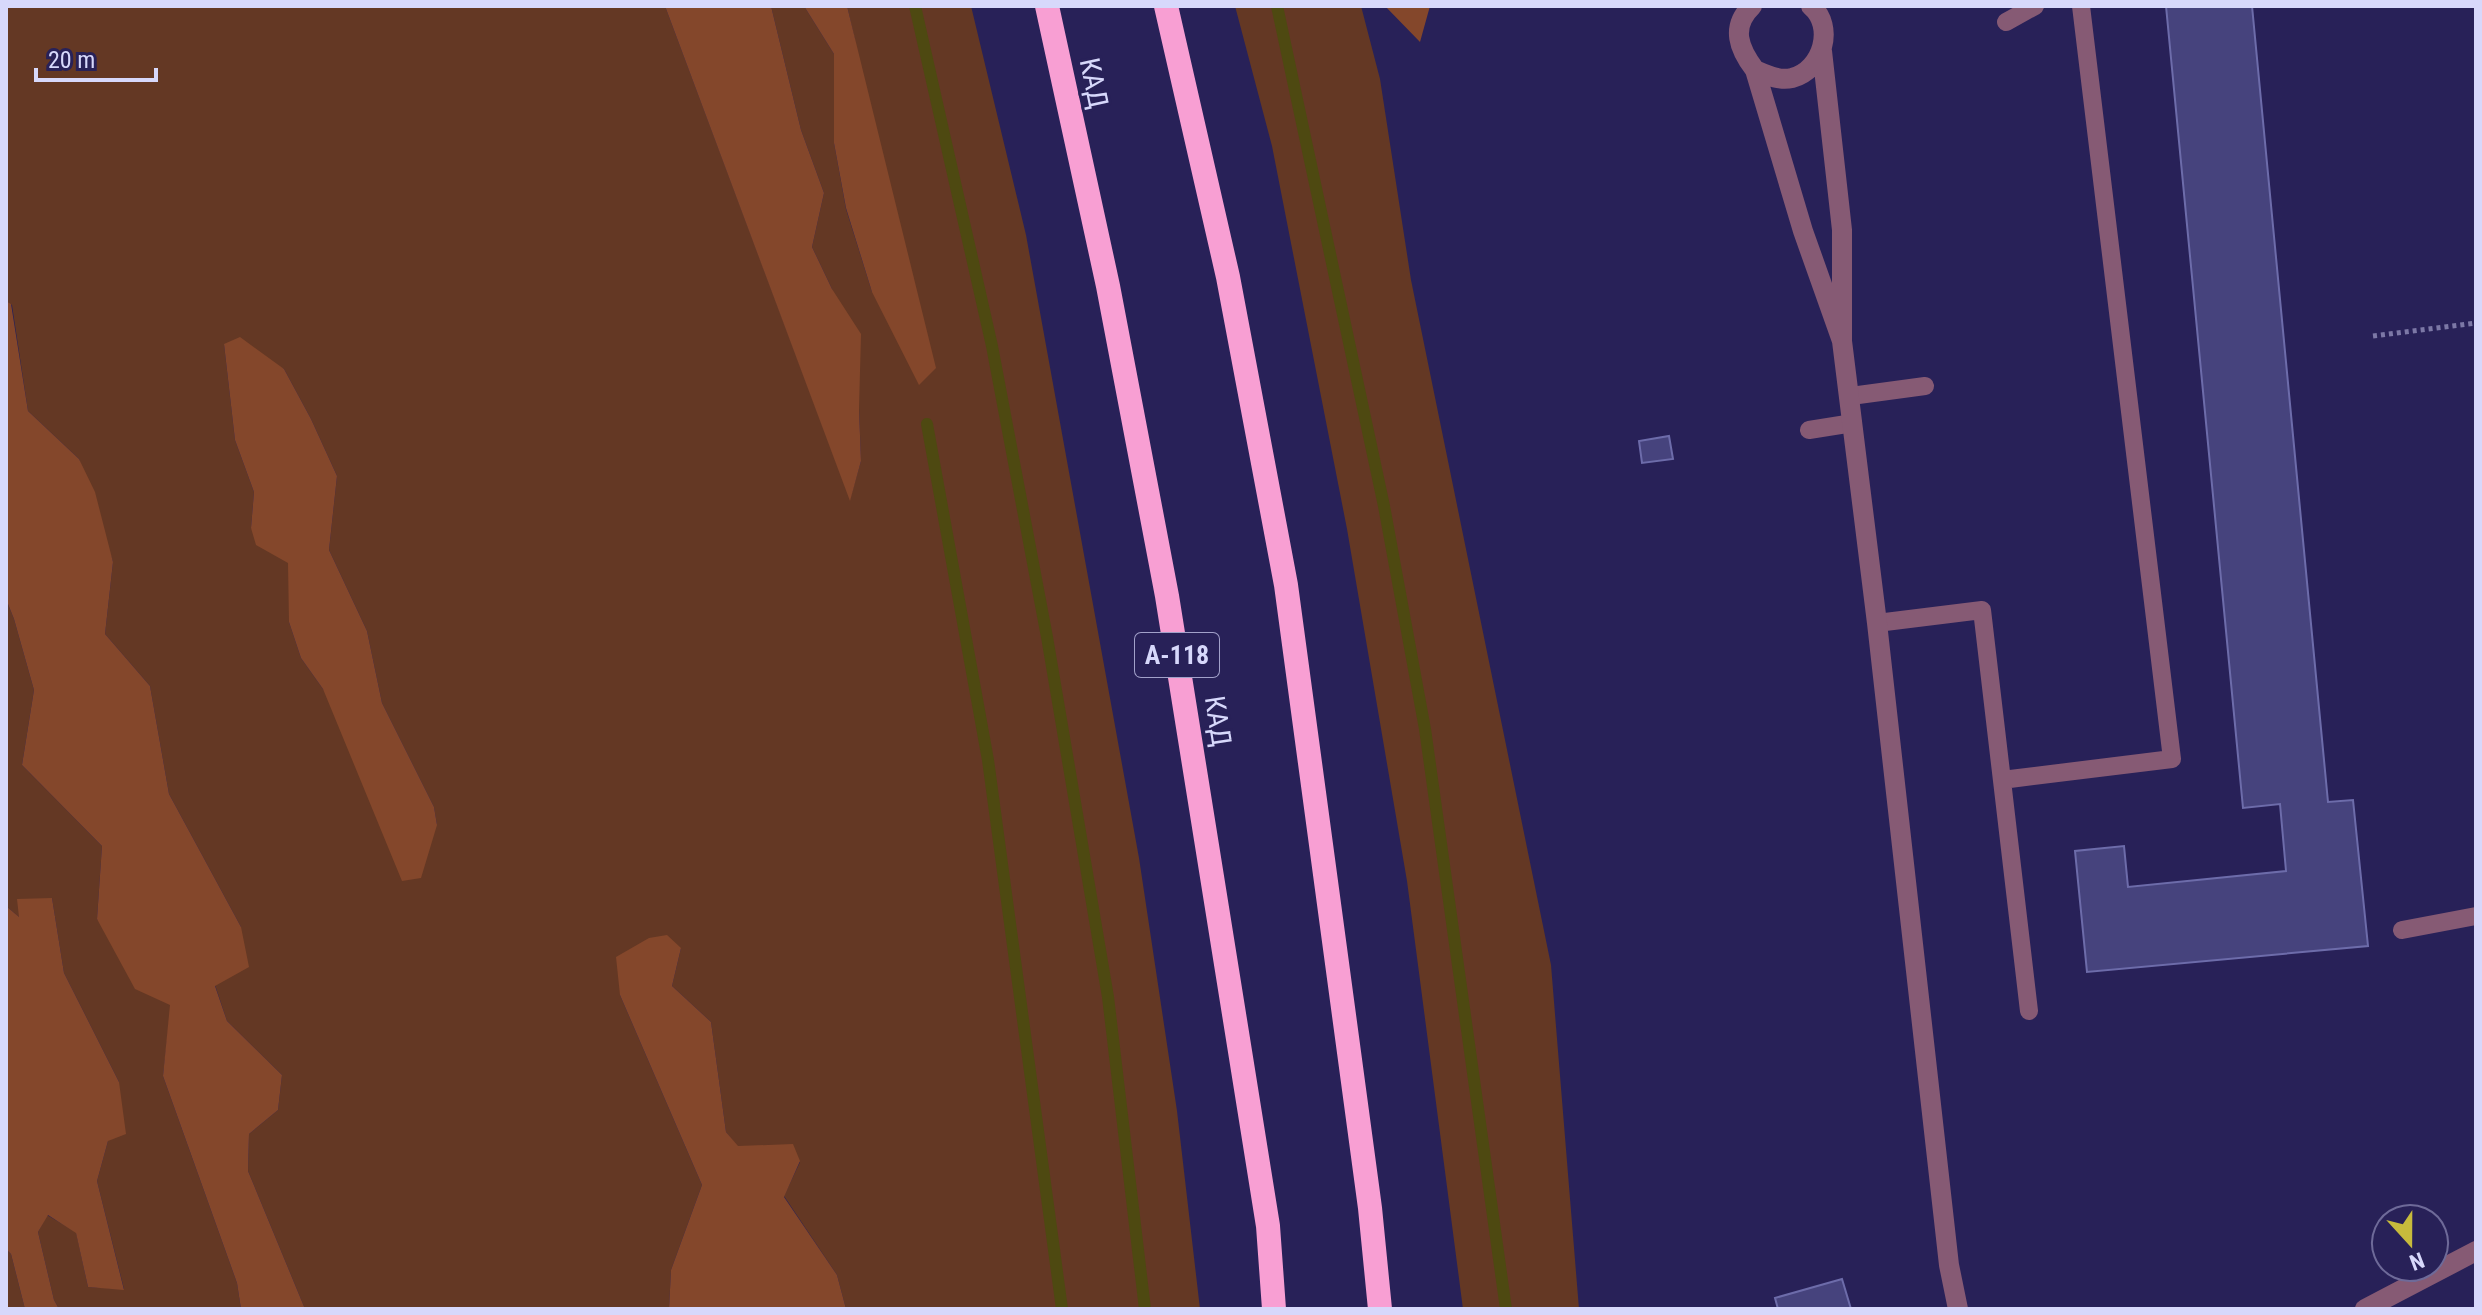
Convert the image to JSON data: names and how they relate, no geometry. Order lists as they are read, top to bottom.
{
  "streets": {
    "highway": ["КАД", "А-118"]
  },
  "scale_bar": "20 m",
  "north": "bottom"
}
